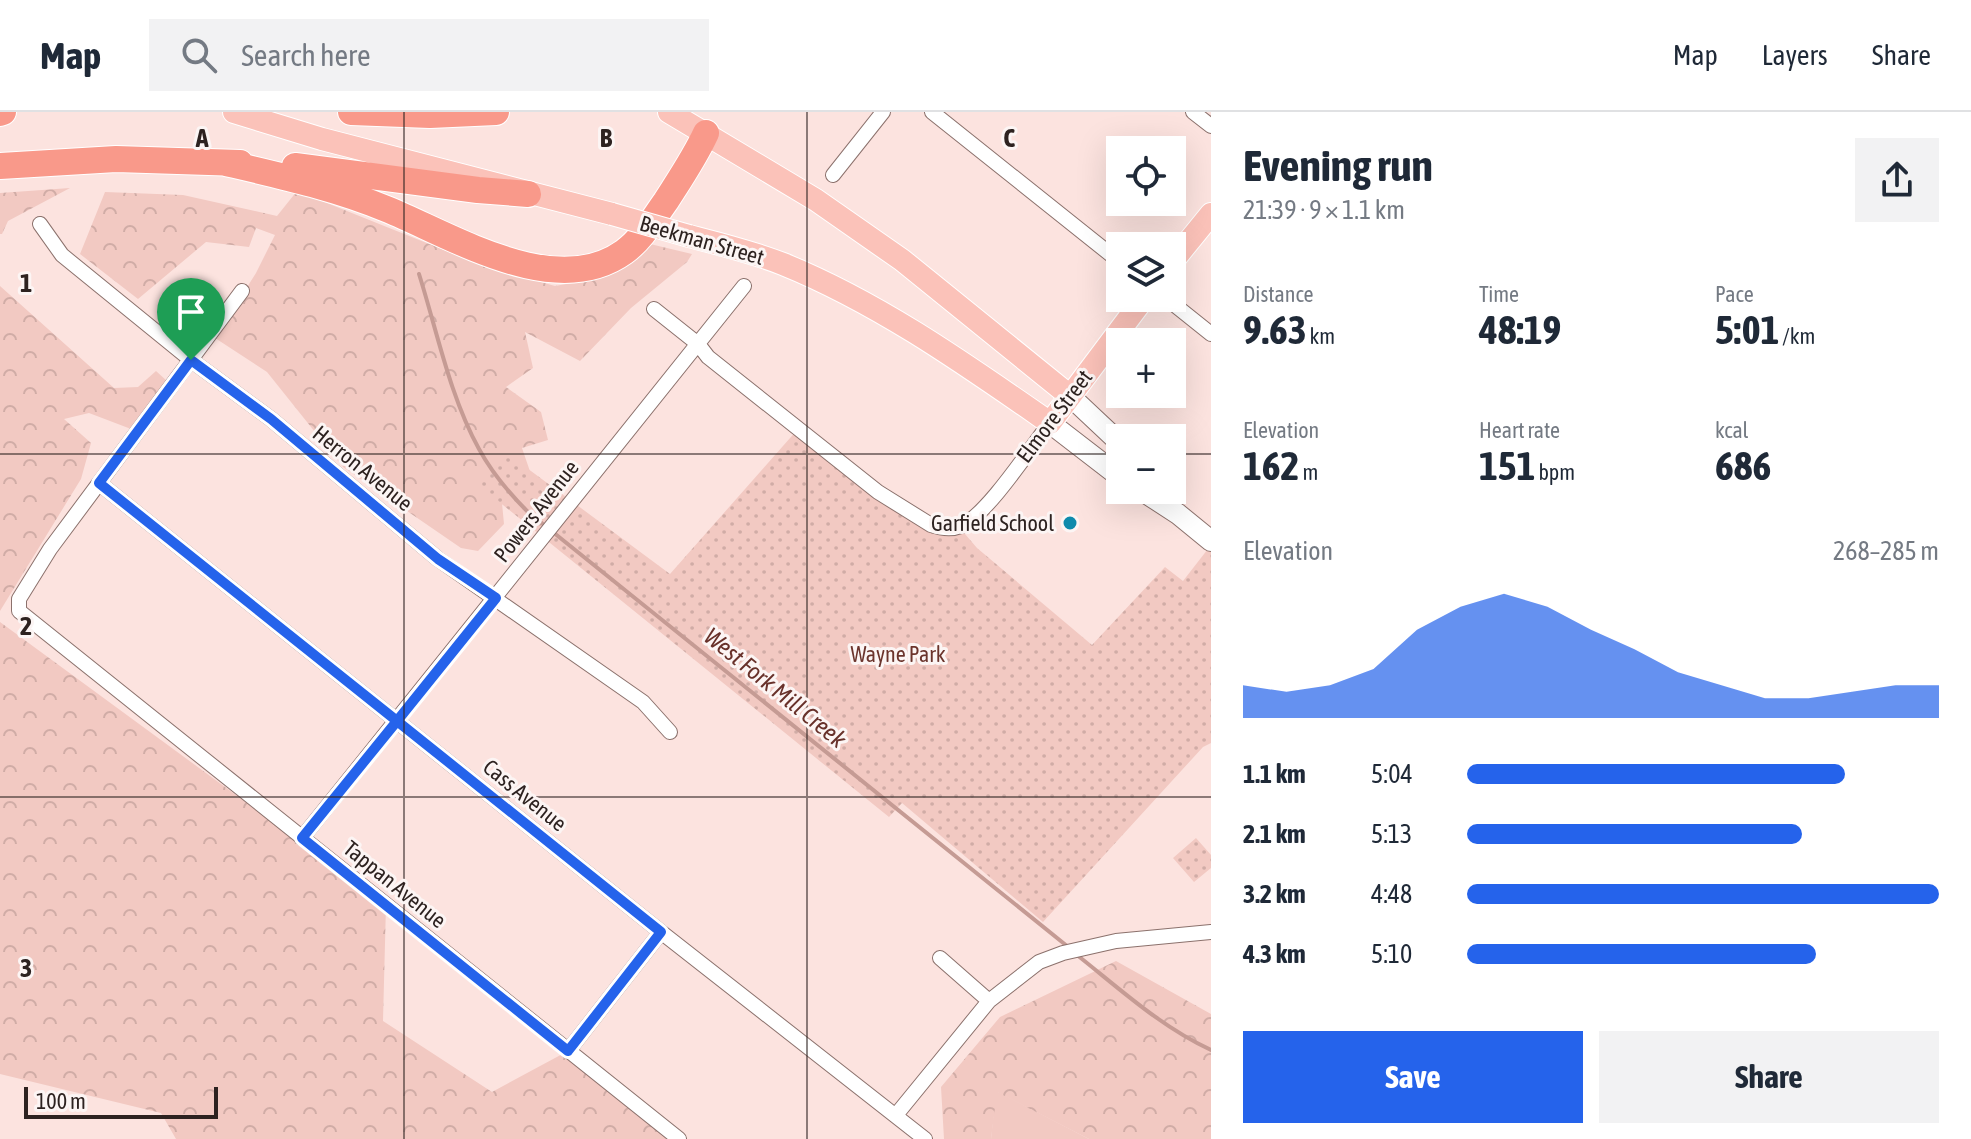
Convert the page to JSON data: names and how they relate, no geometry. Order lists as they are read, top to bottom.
{
  "streets": {
    "main road": ["Beekman Street", "Elmore Street"],
    "street": [
      "Herron Avenue",
      "Powers Avenue",
      "Cass Avenue",
      "Tappan Avenue"
    ]
  },
  "crossings": [
    ["Beekman Street", "Elmore Street"],
    ["Elmore Street", "Powers Avenue"],
    ["Herron Avenue", "Powers Avenue"],
    ["Powers Avenue", "Cass Avenue"],
    ["Powers Avenue", "Tappan Avenue"],
    ["Cass Avenue", "Tappan Avenue"]
  ],
  "water": ["West Fork Mill Creek"],
  "parks": ["Wayne Park"],
  "places": ["Garfield School"],
  "scale_bar": "100 m",
  "page": {
    "header": "Map",
    "search": "Search here",
    "nav": ["Map", "Layers", "Share"],
    "heading": ["Evening run", "21:39 · 9 × 1.1 km"],
    "map_buttons": ["+", "−"],
    "stats": [
      ["Distance", "9.63 km"],
      ["Time", "48:19"],
      ["Pace", "5:01 /km"],
      ["Elevation", "162 m"],
      ["Heart rate", "151 bpm"],
      ["kcal", "686"]
    ],
    "chart": ["Elevation", "268–285 m"],
    "list": [
      {
        "name": "1.1 km",
        "note": "5:04"
      },
      {
        "name": "2.1 km",
        "note": "5:13"
      },
      {
        "name": "3.2 km",
        "note": "4:48"
      },
      {
        "name": "4.3 km",
        "note": "5:10"
      }
    ],
    "buttons": ["Save", "Share"],
    "scale": "100 m"
  },
  "grid": {
    "columns": ["A", "B", "C"],
    "rows": ["1", "2", "3"]
  }
}
